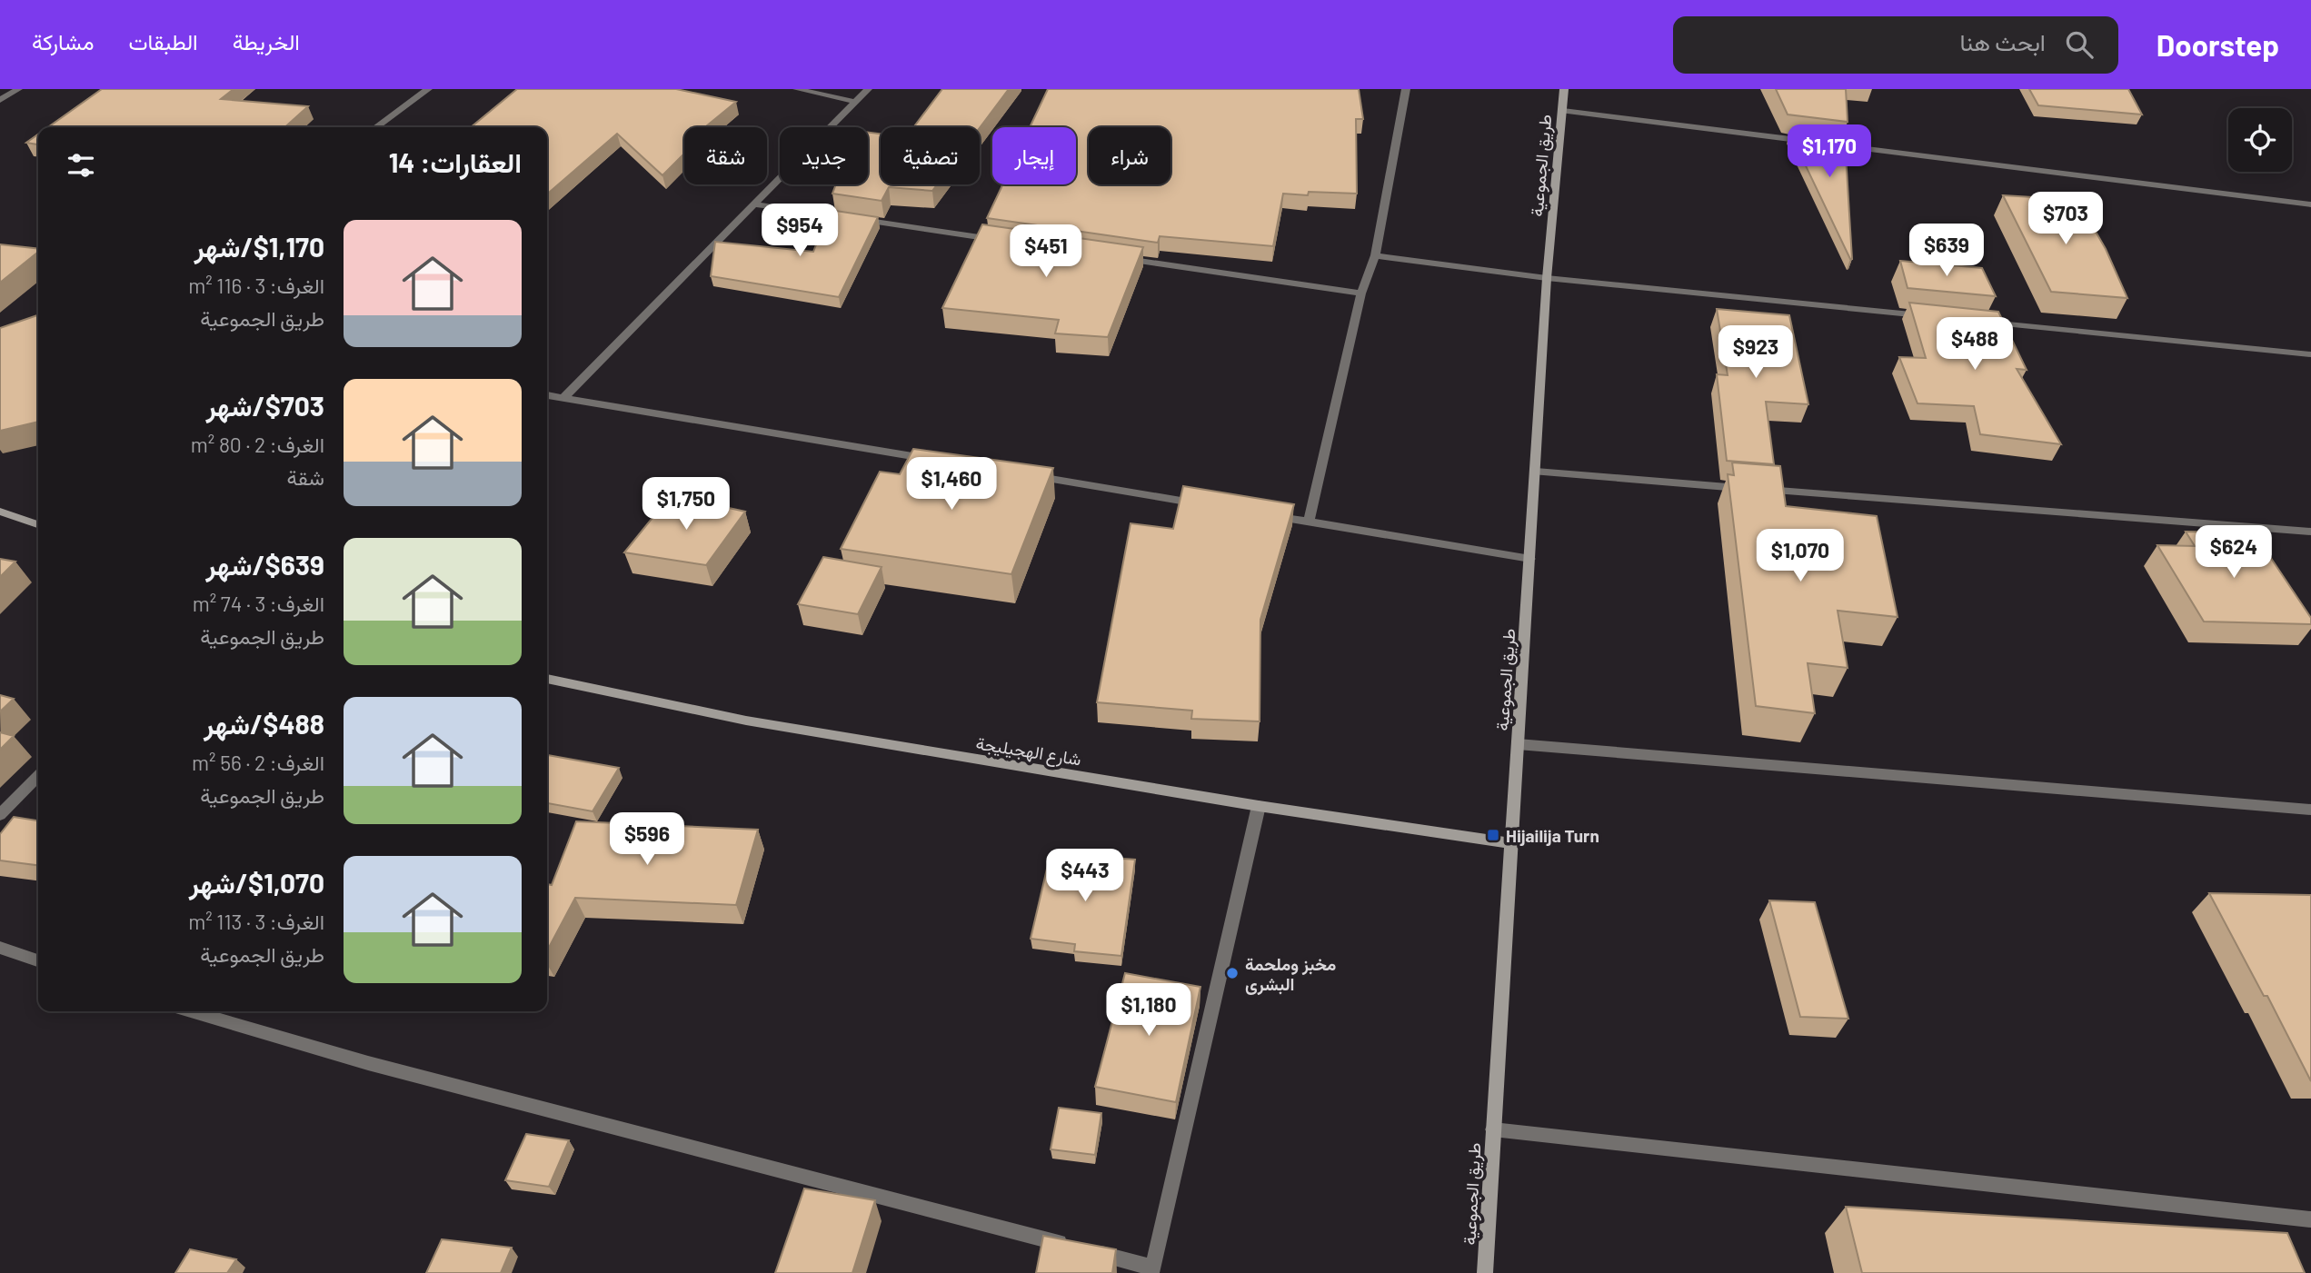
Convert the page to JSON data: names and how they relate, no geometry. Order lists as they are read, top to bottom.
{
  "streets": {
    "main road": ["طريق الجموعية", "شارع الهجيليجة"]
  },
  "crossings": [
    ["طريق الجموعية", "شارع الهجيليجة"]
  ],
  "places": {
    "transit": ["Hijailija Turn"],
    "other": ["مخبز وملحمة البشرى"]
  },
  "page": {
    "header": "Doorstep",
    "search": "ابحث هنا",
    "nav": ["الخريطة", "الطبقات", "مشاركة"],
    "price": [
      "$1,170",
      "$703",
      "$954",
      "$639",
      "$451",
      "$488",
      "$923",
      "$1,460",
      "$1,750",
      "$624",
      "$1,070",
      "$596",
      "$443",
      "$1,180"
    ],
    "chip": [
      "شراء",
      "إيجار",
      "تصفية",
      "جديد",
      "شقة"
    ],
    "heading": "العقارات: 14",
    "list": [
      {
        "name": "$1,170/شهر",
        "note": "الغرف: 3 · 116 m² · طريق الجموعية"
      },
      {
        "name": "$703/شهر",
        "note": "الغرف: 2 · 80 m² · شقة"
      },
      {
        "name": "$639/شهر",
        "note": "الغرف: 3 · 74 m² · طريق الجموعية"
      },
      {
        "name": "$488/شهر",
        "note": "الغرف: 2 · 56 m² · طريق الجموعية"
      },
      {
        "name": "$1,070/شهر",
        "note": "الغرف: 3 · 113 m² · طريق الجموعية"
      }
    ]
  }
}
